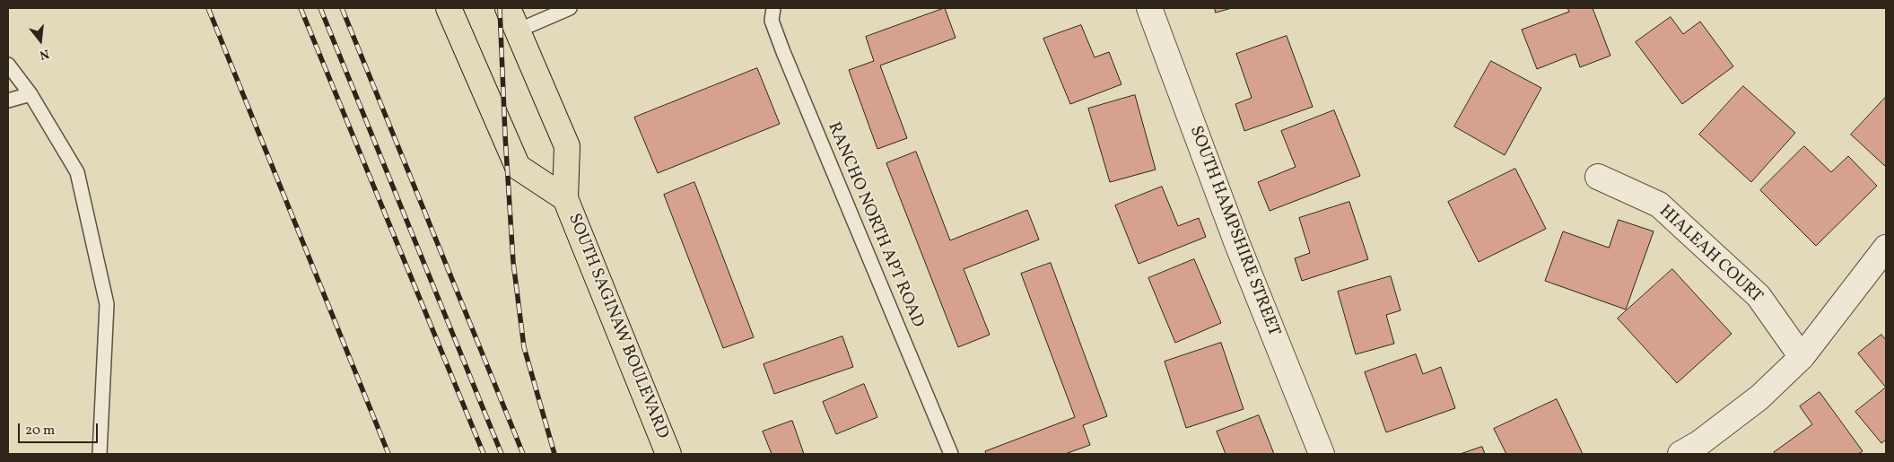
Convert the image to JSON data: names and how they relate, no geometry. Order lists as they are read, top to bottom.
{
  "streets": {
    "main road": ["SOUTH SAGINAW BOULEVARD"],
    "street": ["SOUTH HAMPSHIRE STREET", "HIALEAH COURT"],
    "lane": ["RANCHO NORTH APT ROAD"]
  },
  "scale_bar": "20 m",
  "north": "bottom"
}
